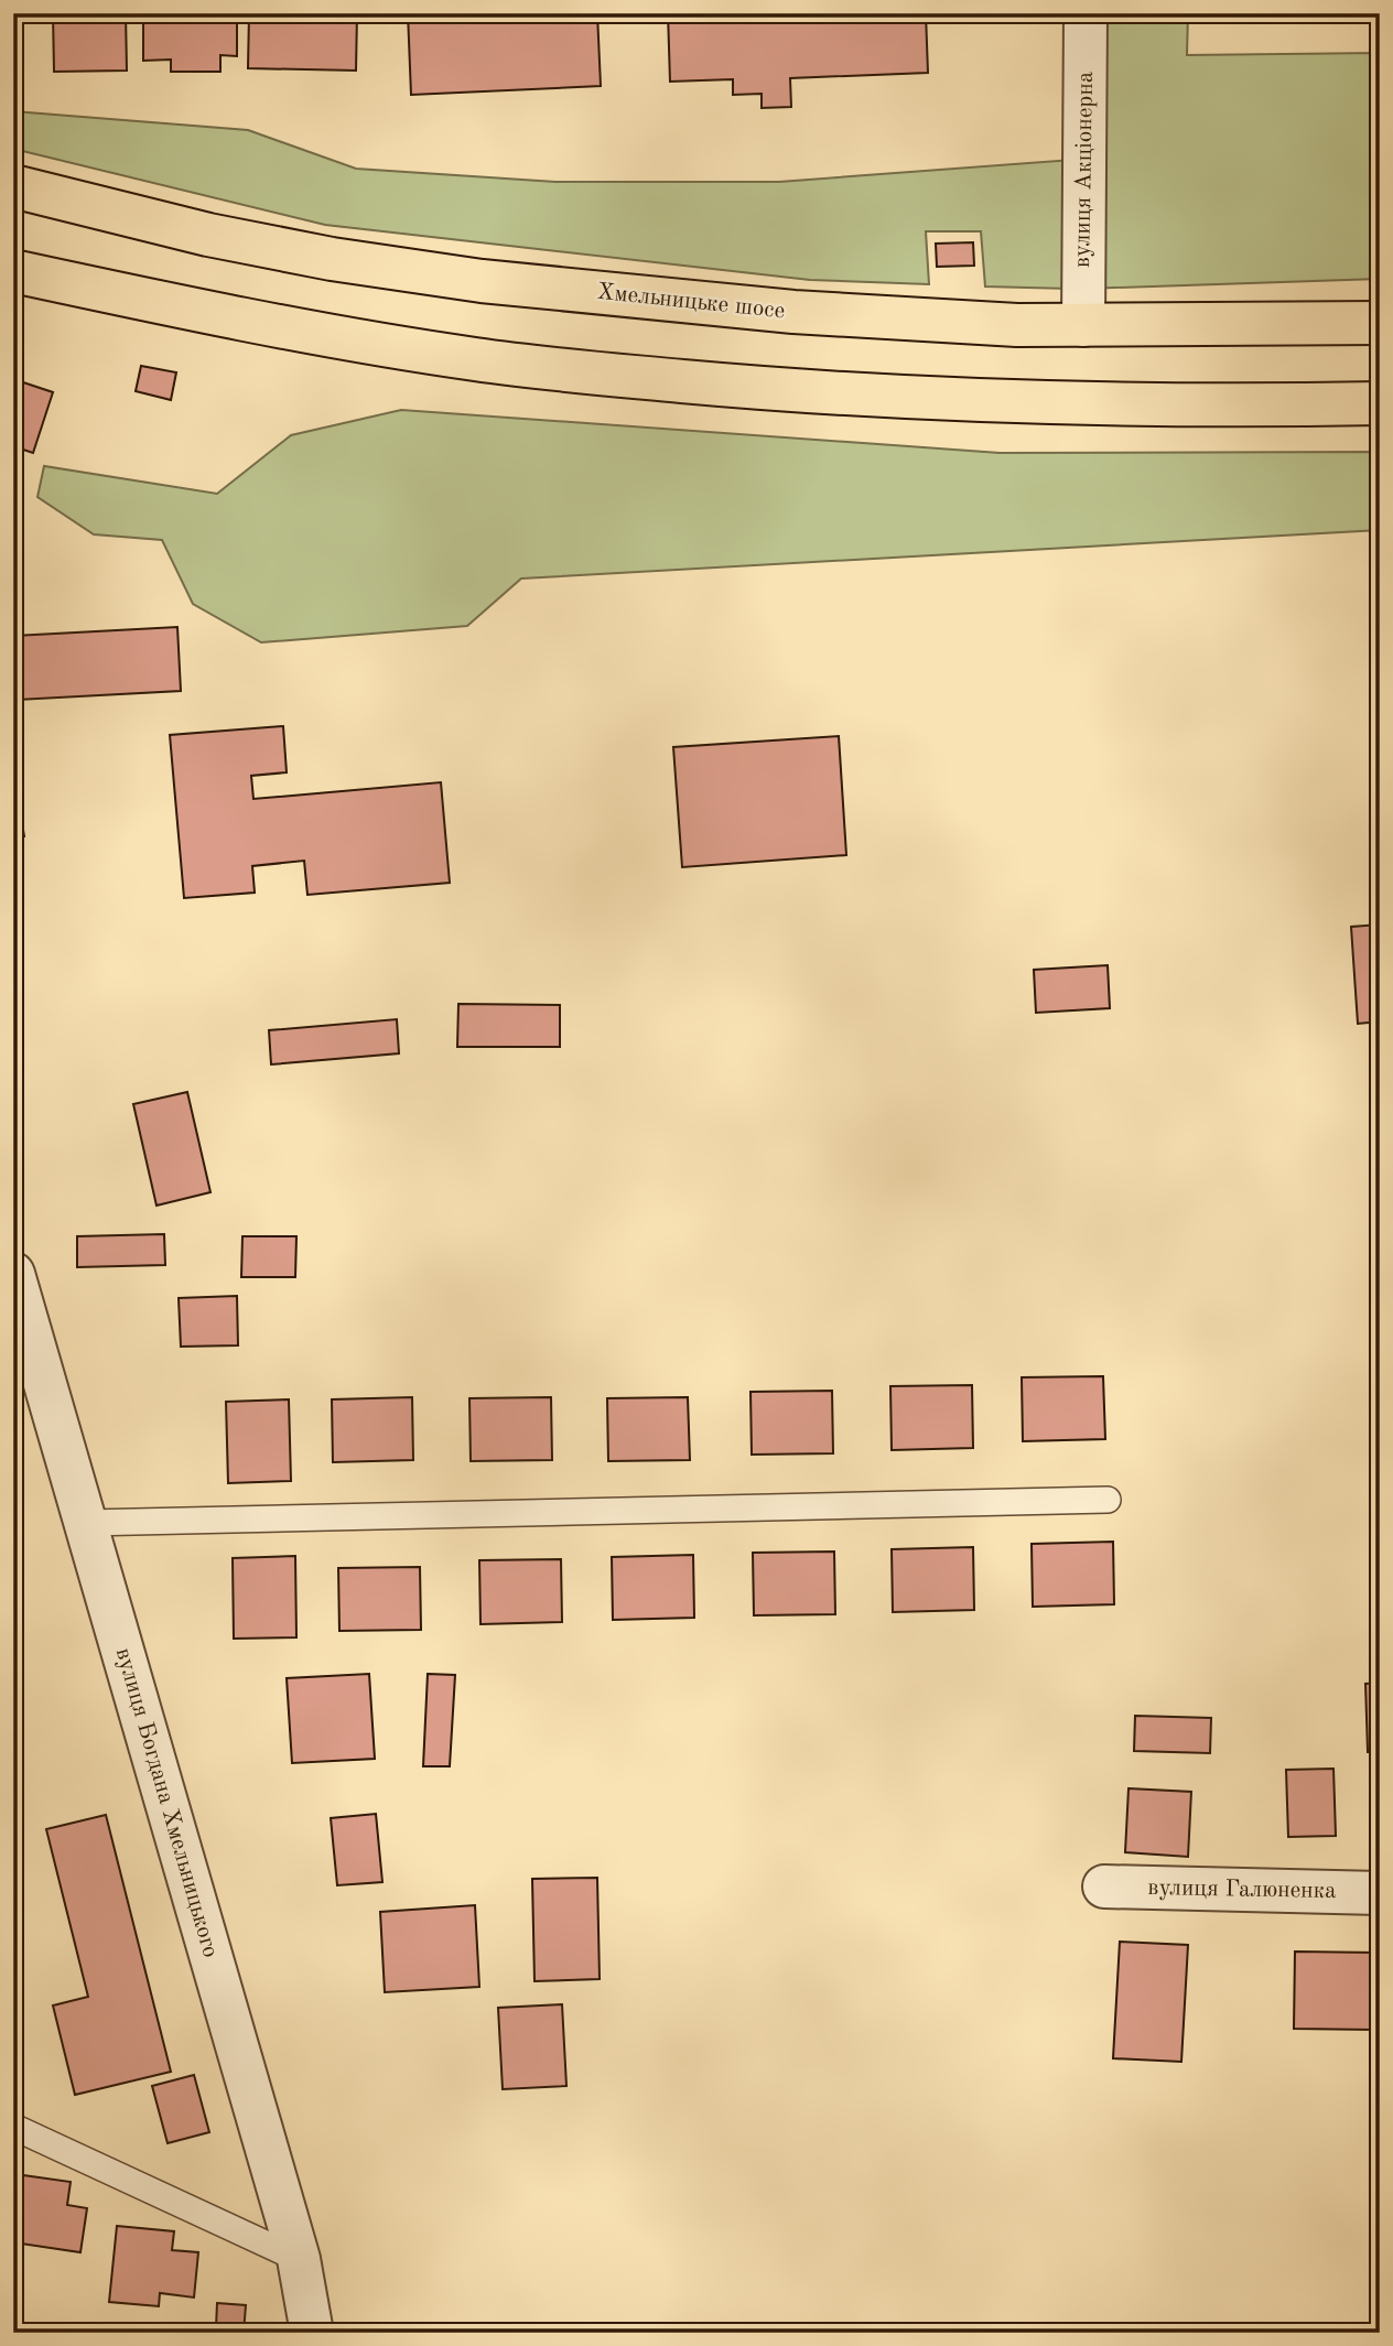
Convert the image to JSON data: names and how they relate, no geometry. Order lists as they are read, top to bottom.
{
  "streets": {
    "highway": ["Хмельницьке шосе"],
    "street": ["вулиця Акціонерна", "вулиця Богдана Хмельницького", "вулиця Галюненка"]
  },
  "crossings": [
    ["вулиця Акціонерна", "Хмельницьке шосе"]
  ]
}
